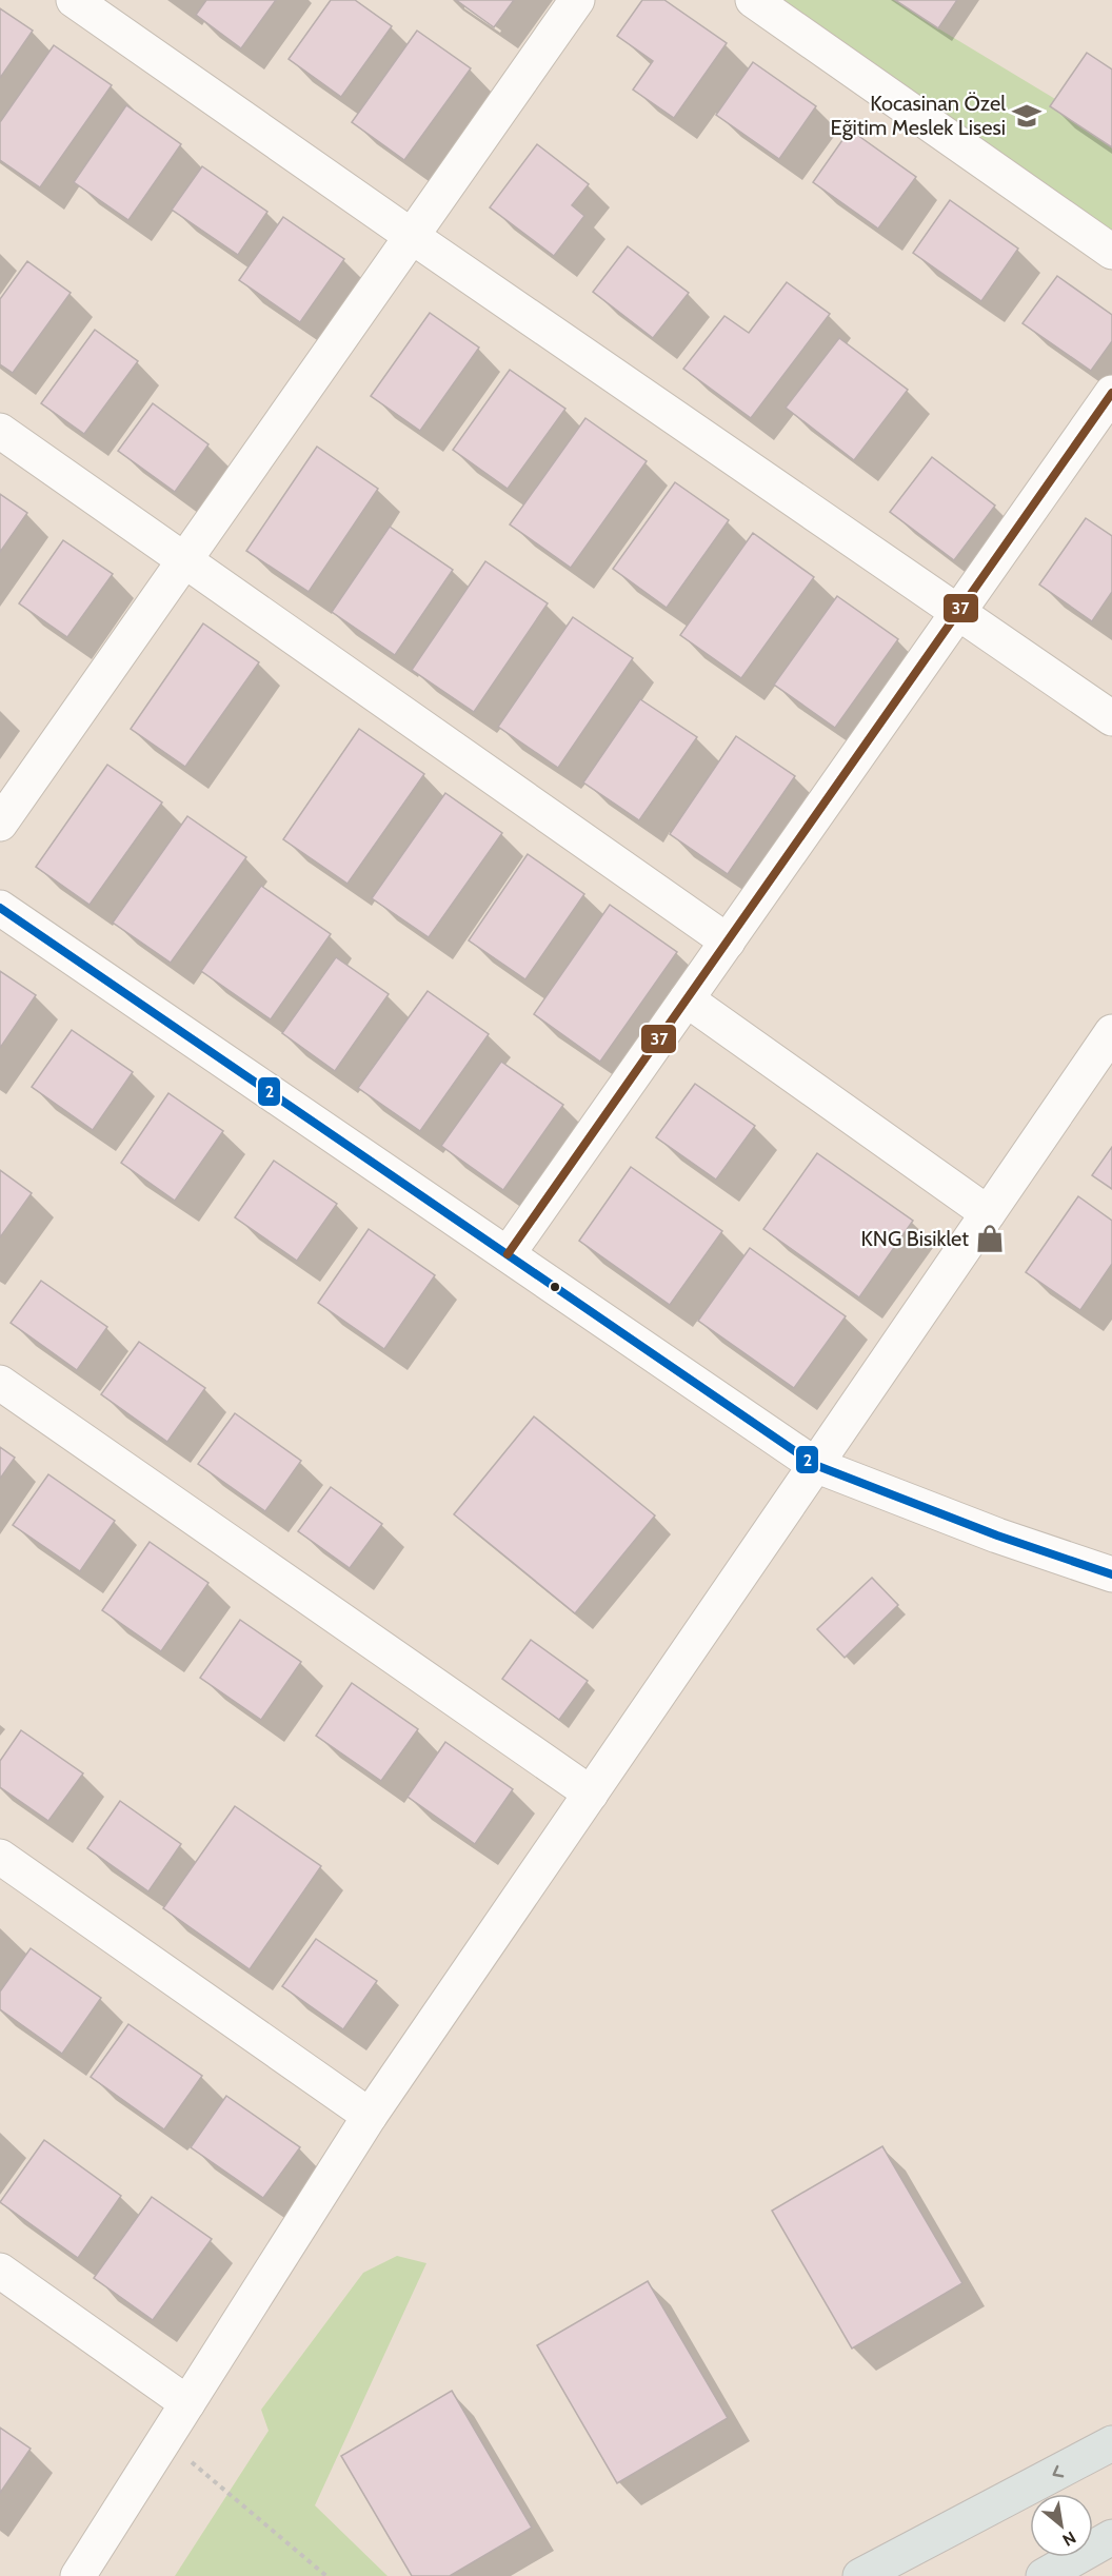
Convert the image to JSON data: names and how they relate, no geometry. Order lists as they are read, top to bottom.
{
  "places": {
    "school or university": ["Kocasinan Özel Eğitim Meslek Lisesi"],
    "shop": ["KNG Bisiklet"]
  },
  "lines": ["transit line 37", "transit line 2"],
  "north": "bottom right"
}
